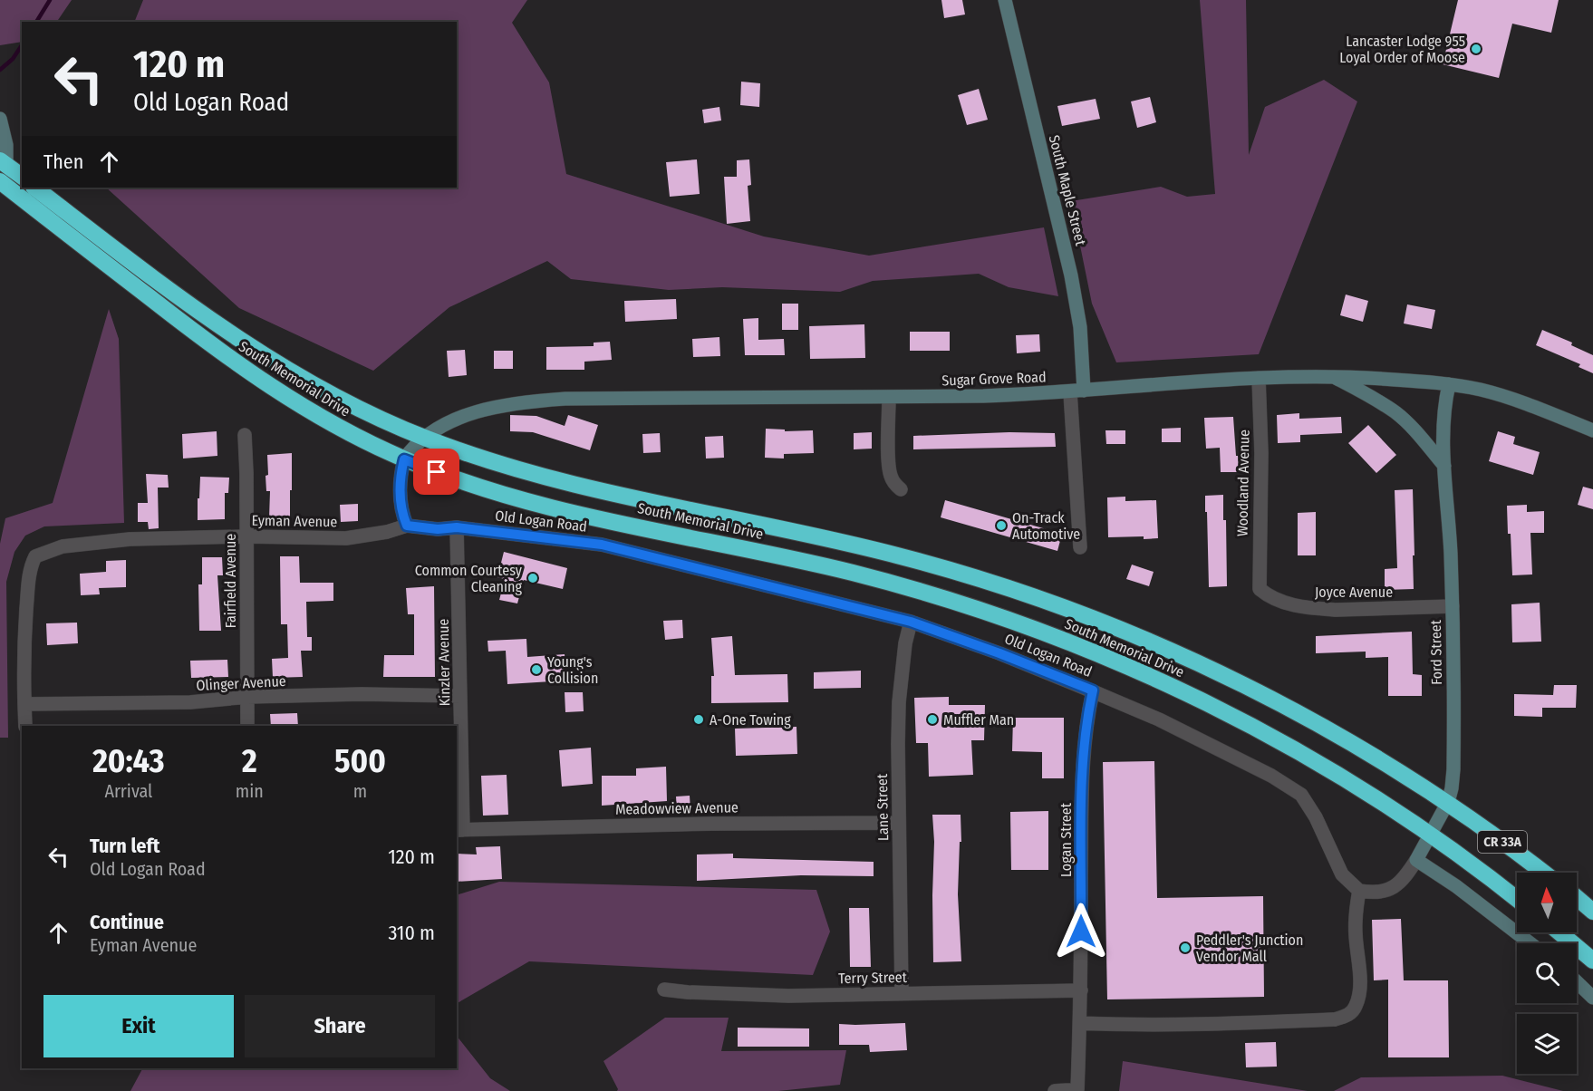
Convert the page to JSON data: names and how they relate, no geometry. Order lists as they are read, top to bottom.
{
  "streets": {
    "highway": ["South Memorial Drive", "CR 33A"],
    "street": [
      "South Maple Street",
      "Sugar Grove Road",
      "Woodland Avenue",
      "Eyman Avenue",
      "Old Logan Road",
      "Fairfield Avenue",
      "Joyce Avenue",
      "Ford Street",
      "Kinzler Avenue",
      "Olinger Avenue",
      "Lane Street",
      "Meadowview Avenue",
      "Logan Street",
      "Terry Street"
    ]
  },
  "crossings": [
    ["South Maple Street", "Sugar Grove Road"],
    ["South Memorial Drive", "Sugar Grove Road"],
    ["South Memorial Drive", "Ford Street"],
    ["South Memorial Drive", "CR 33A"],
    ["Sugar Grove Road", "Woodland Avenue"],
    ["Sugar Grove Road", "Ford Street"],
    ["Woodland Avenue", "Joyce Avenue"],
    ["Eyman Avenue", "Old Logan Road"],
    ["Eyman Avenue", "Fairfield Avenue"],
    ["Eyman Avenue", "Kinzler Avenue"],
    ["Eyman Avenue", "Olinger Avenue"],
    ["Old Logan Road", "Kinzler Avenue"],
    ["Old Logan Road", "Lane Street"],
    ["Old Logan Road", "Logan Street"],
    ["Fairfield Avenue", "Olinger Avenue"],
    ["Joyce Avenue", "Ford Street"],
    ["Ford Street", "CR 33A"],
    ["Kinzler Avenue", "Olinger Avenue"],
    ["Kinzler Avenue", "Meadowview Avenue"],
    ["Lane Street", "Meadowview Avenue"],
    ["Lane Street", "Terry Street"],
    ["Logan Street", "Terry Street"]
  ],
  "places": [
    "Lancaster Lodge 955 Loyal Order of Moose",
    "On-Track Automotive",
    "Common Courtesy Cleaning",
    "Young's Collision",
    "A-One Towing",
    "Muffler Man",
    "Peddler's Junction Vendor Mall"
  ],
  "north": "top",
  "page": {
    "turn": ["120 m", "Old Logan Road"],
    "then": "Then",
    "eta": [
      "20:43",
      "Arrival",
      "2",
      "min",
      "500",
      "m"
    ],
    "list": [
      {
        "name": "Turn left",
        "note": "Old Logan Road",
        "value": "120 m"
      },
      {
        "name": "Continue",
        "note": "Eyman Avenue",
        "value": "310 m"
      }
    ],
    "buttons": ["Exit", "Share"]
  }
}
